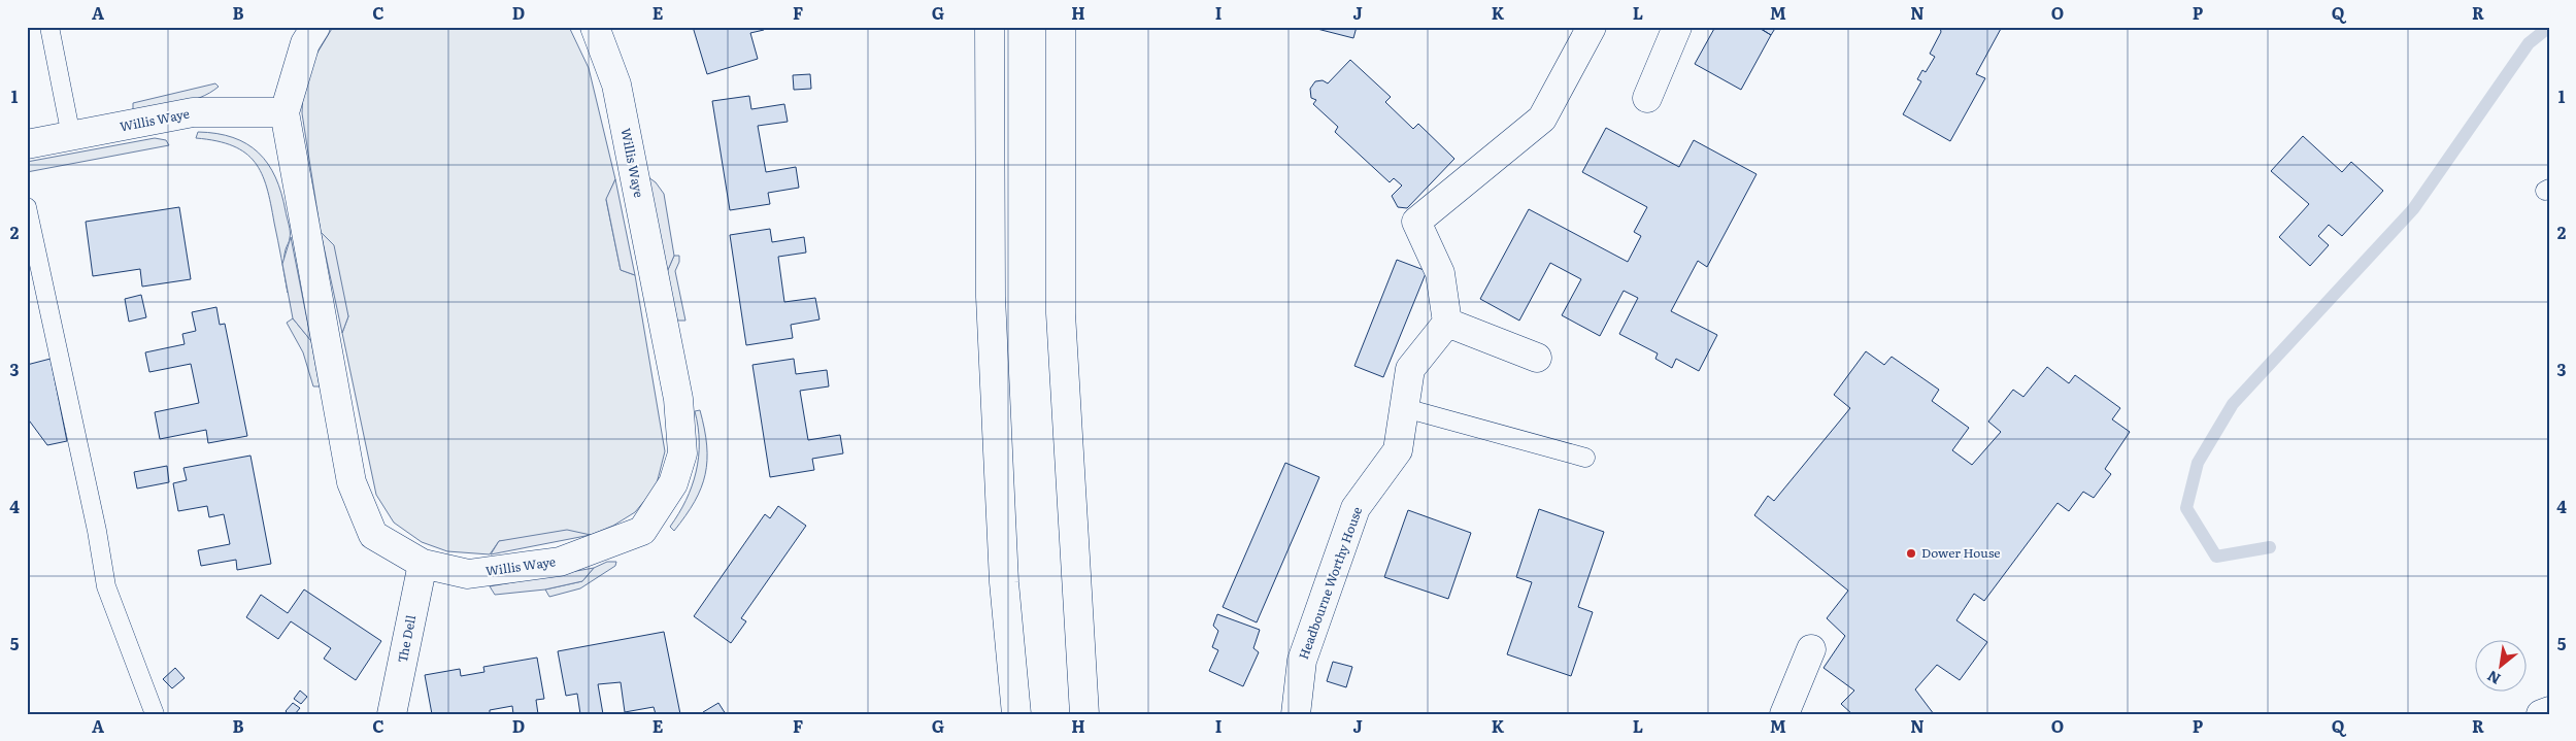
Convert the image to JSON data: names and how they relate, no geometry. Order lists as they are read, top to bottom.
{
  "streets": {
    "main road": ["Willis Waye", "Headbourne Worthy House", "The Dell"]
  },
  "crossings": [
    ["Willis Waye", "The Dell"]
  ],
  "places": ["Dower House"],
  "north": "bottom left",
  "grid": {
    "columns": [
      "A",
      "B",
      "C",
      "D",
      "E",
      "F",
      "G",
      "H",
      "I",
      "J",
      "K",
      "L",
      "M",
      "N",
      "O",
      "P",
      "Q",
      "R"
    ],
    "rows": [
      "1",
      "2",
      "3",
      "4",
      "5"
    ]
  }
}
